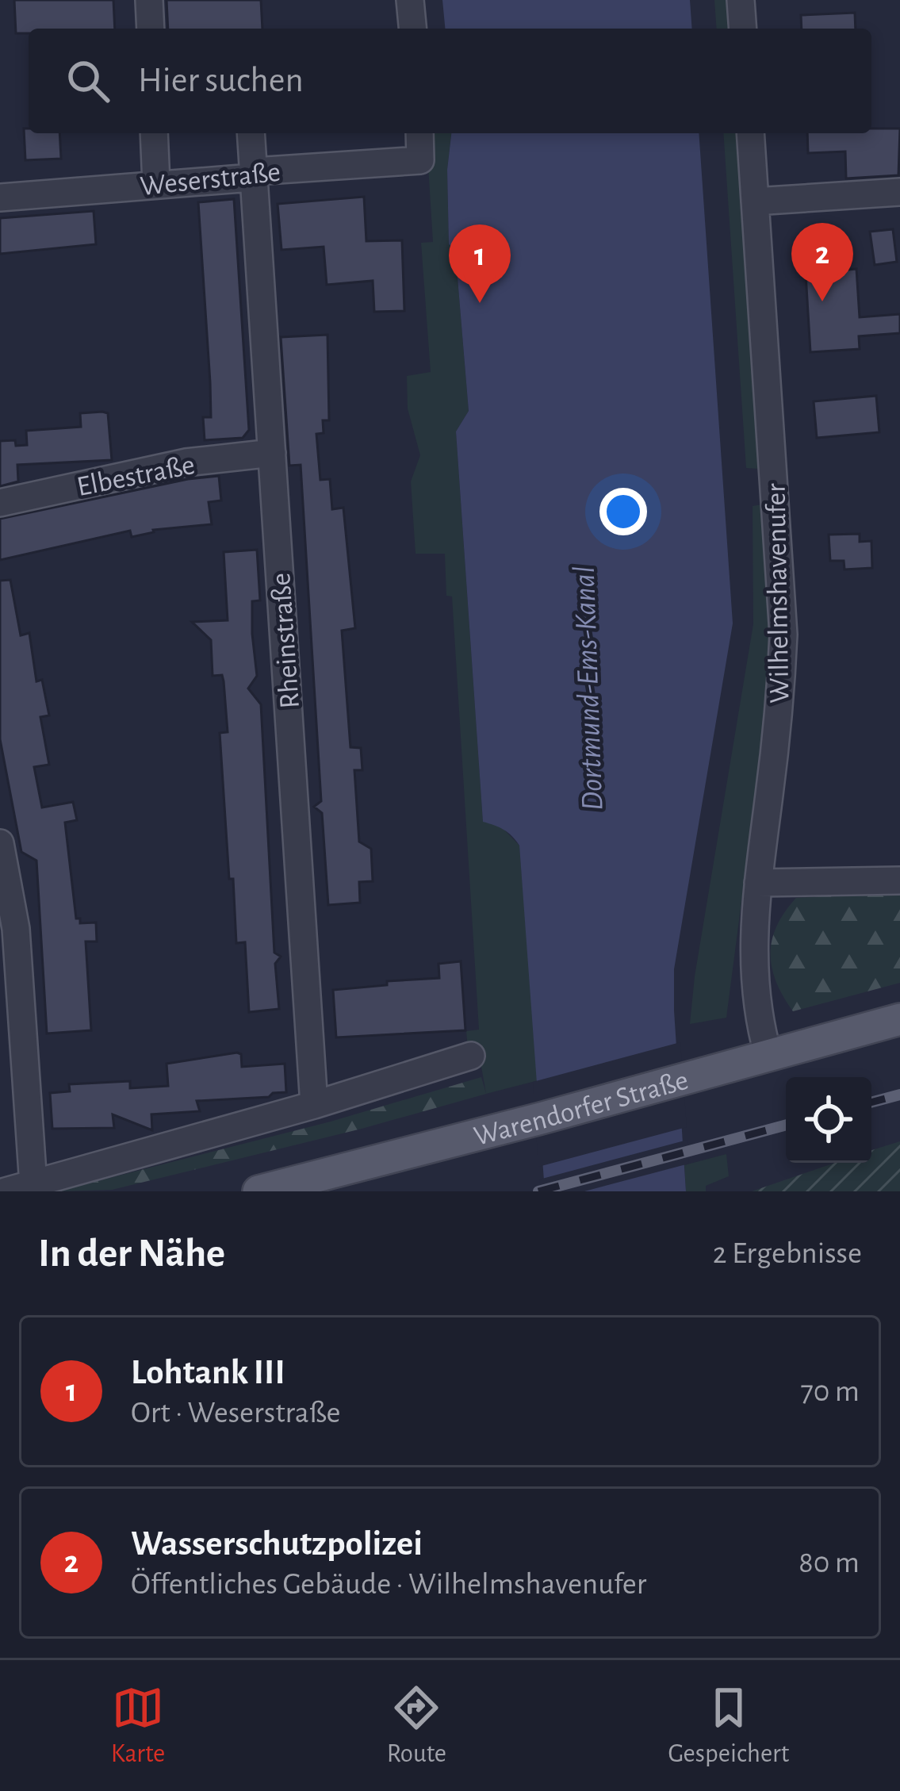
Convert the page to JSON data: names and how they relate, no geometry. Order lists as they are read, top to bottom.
{
  "streets": {
    "main road": ["Warendorfer Straße"],
    "street": [
      "Weserstraße",
      "Elbestraße",
      "Wilhelmshavenufer",
      "Rheinstraße"
    ]
  },
  "crossings": [
    ["Weserstraße", "Rheinstraße"],
    ["Elbestraße", "Rheinstraße"],
    ["Wilhelmshavenufer", "Warendorfer Straße"]
  ],
  "water": ["Dortmund-Ems-Kanal"],
  "page": {
    "search": "Hier suchen",
    "pins": ["2", "1"],
    "heading": ["In der Nähe", "2 Ergebnisse"],
    "list": [
      {
        "mark": "1",
        "name": "Lohtank III",
        "note": "Ort · Weserstraße",
        "value": "70 m"
      },
      {
        "mark": "2",
        "name": "Wasserschutzpolizei",
        "note": "Öffentliches Gebäude · Wilhelmshavenufer",
        "value": "80 m"
      }
    ],
    "nav": ["Karte", "Route", "Gespeichert"]
  }
}
